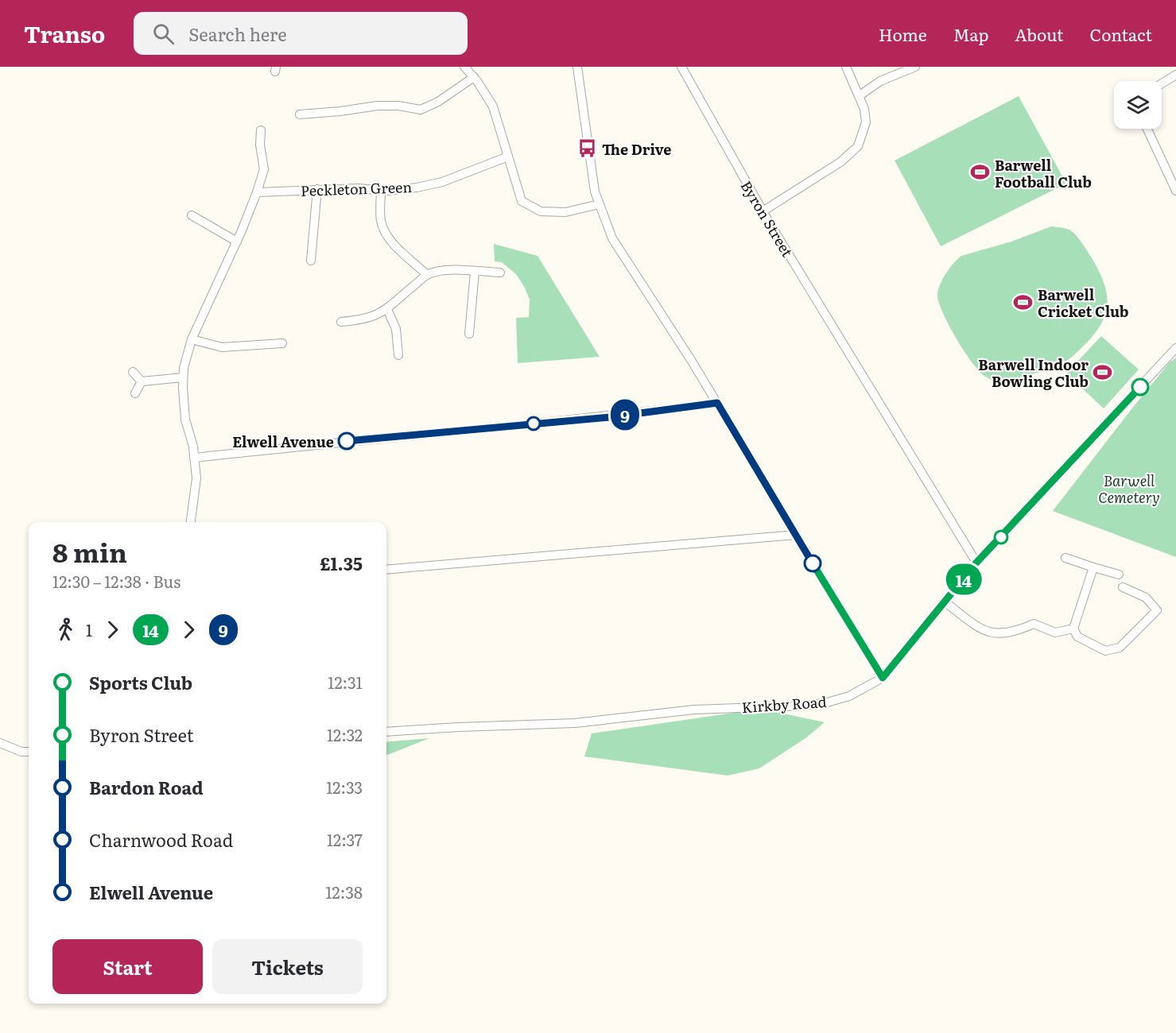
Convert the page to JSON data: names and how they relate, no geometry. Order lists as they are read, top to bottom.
{
  "streets": {
    "street": ["Peckleton Green", "Byron Street", "Kirkby Road"]
  },
  "crossings": [
    ["Byron Street", "Kirkby Road"]
  ],
  "parks": ["Barwell Cemetery"],
  "places": {
    "bus stop": ["The Drive"],
    "sports": ["Barwell Football Club", "Barwell Cricket Club", "Barwell Indoor Bowling Club"],
    "other": ["Elwell Avenue"]
  },
  "lines": ["bus line 14", "bus line 9"],
  "page": {
    "header": "Transo",
    "search": "Search here",
    "nav": [
      "Home",
      "Map",
      "About",
      "Contact"
    ],
    "on_map": ["14", "9"],
    "heading": ["8 min", "12:30 – 12:38 · Bus", "£1.35"],
    "legs": ["1", "14", "9"],
    "list": [
      {
        "name": "Sports Club",
        "value": "12:31"
      },
      {
        "name": "Byron Street",
        "value": "12:32"
      },
      {
        "name": "Bardon Road",
        "value": "12:33"
      },
      {
        "name": "Charnwood Road",
        "value": "12:37"
      },
      {
        "name": "Elwell Avenue",
        "value": "12:38"
      }
    ],
    "buttons": ["Start", "Tickets"]
  }
}
